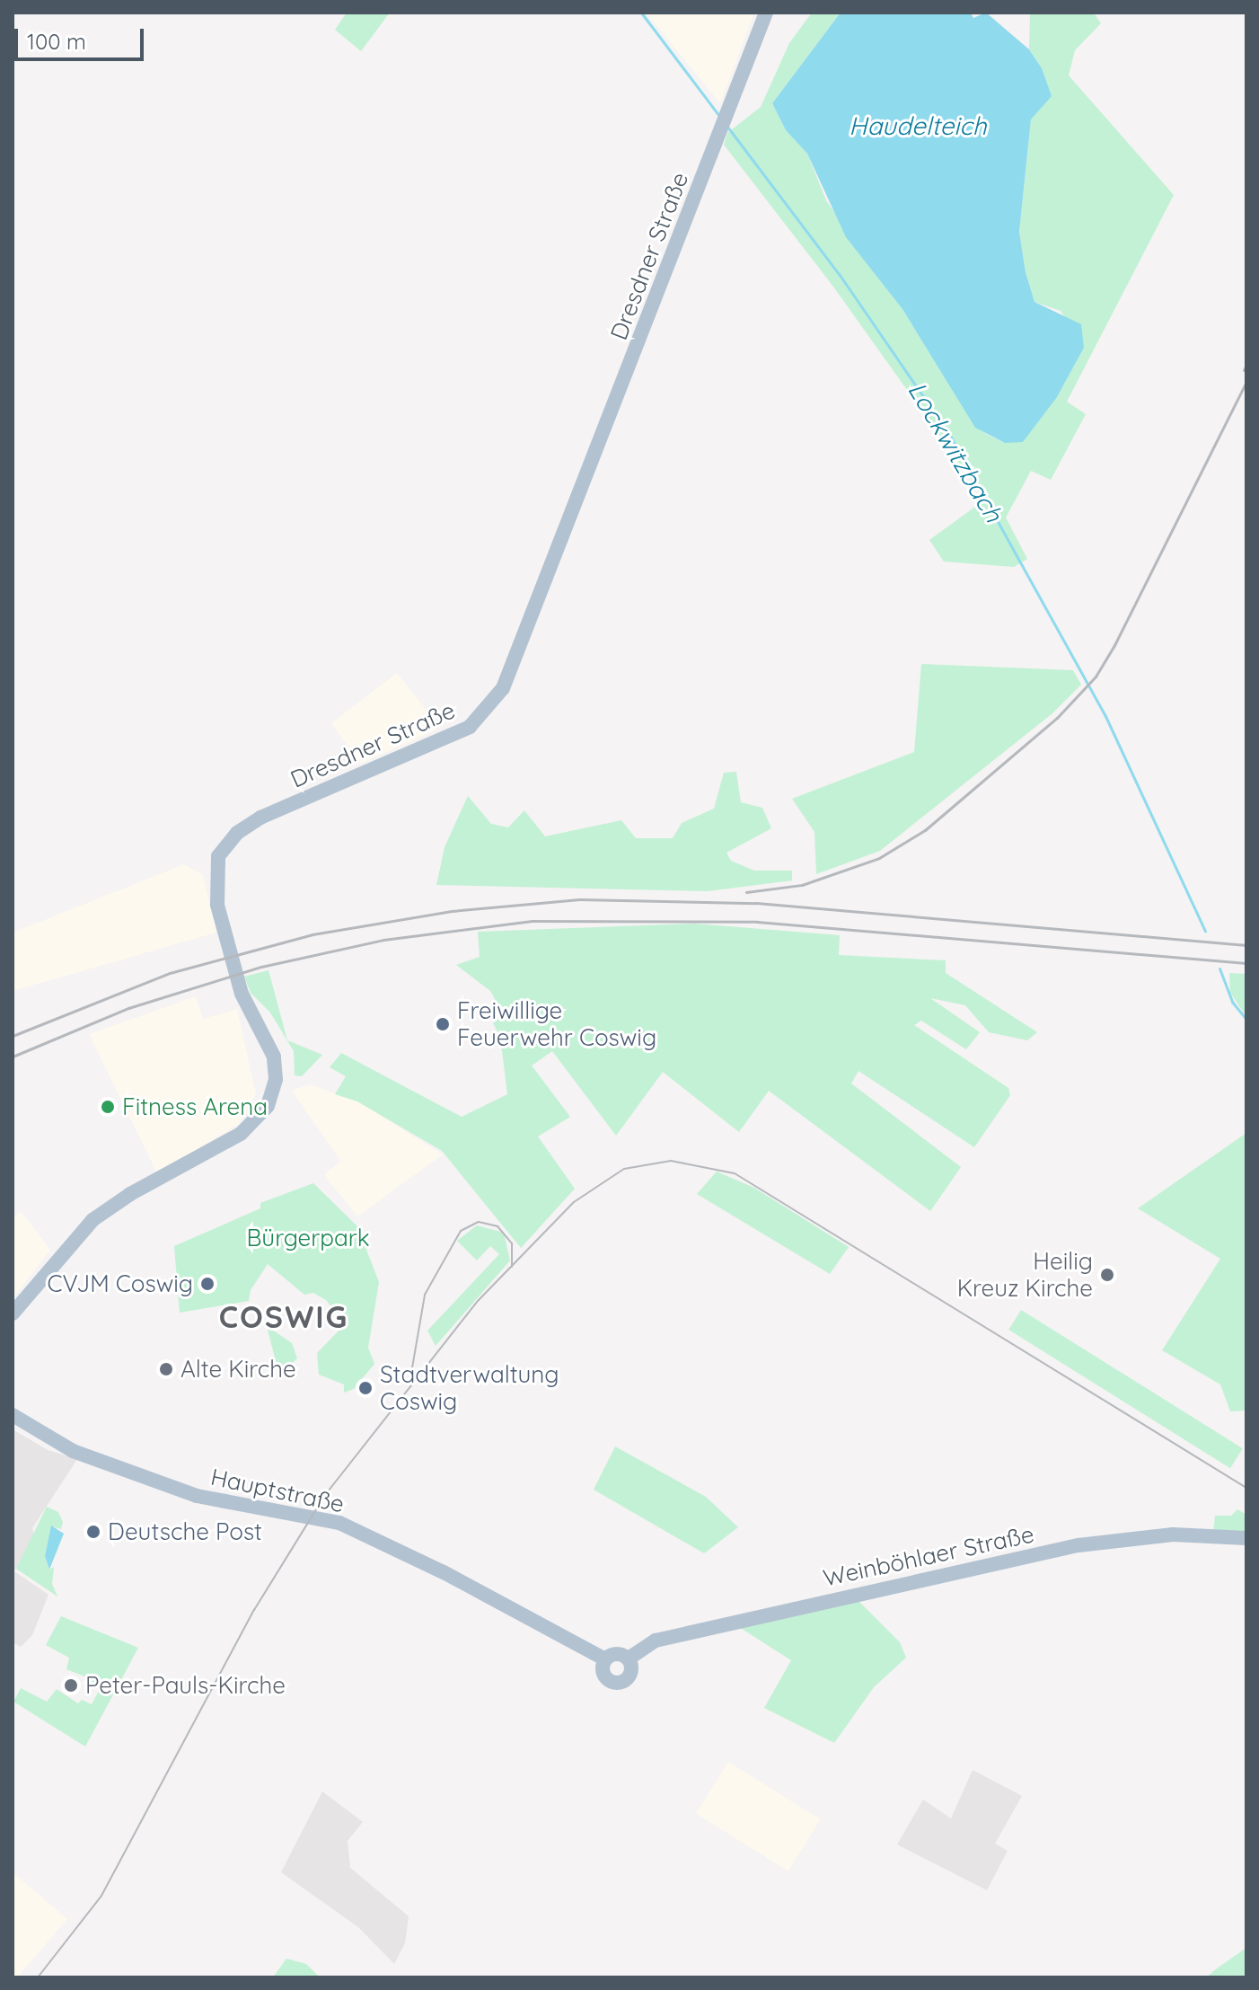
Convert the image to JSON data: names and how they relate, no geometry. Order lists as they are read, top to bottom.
{
  "streets": {
    "main road": ["Dresdner Straße", "Hauptstraße", "Weinböhlaer Straße"]
  },
  "crossings": [
    ["Hauptstraße", "Weinböhlaer Straße"]
  ],
  "districts": ["COSWIG"],
  "water": ["Haudelteich", "Lockwitzbach"],
  "parks": ["Bürgerpark"],
  "places": [
    "Freiwillige Feuerwehr Coswig",
    "Fitness Arena",
    "Heilig Kreuz Kirche",
    "CVJM Coswig",
    "Alte Kirche",
    "Stadtverwaltung Coswig",
    "Deutsche Post",
    "Peter-Pauls-Kirche"
  ],
  "scale_bar": "100 m"
}
